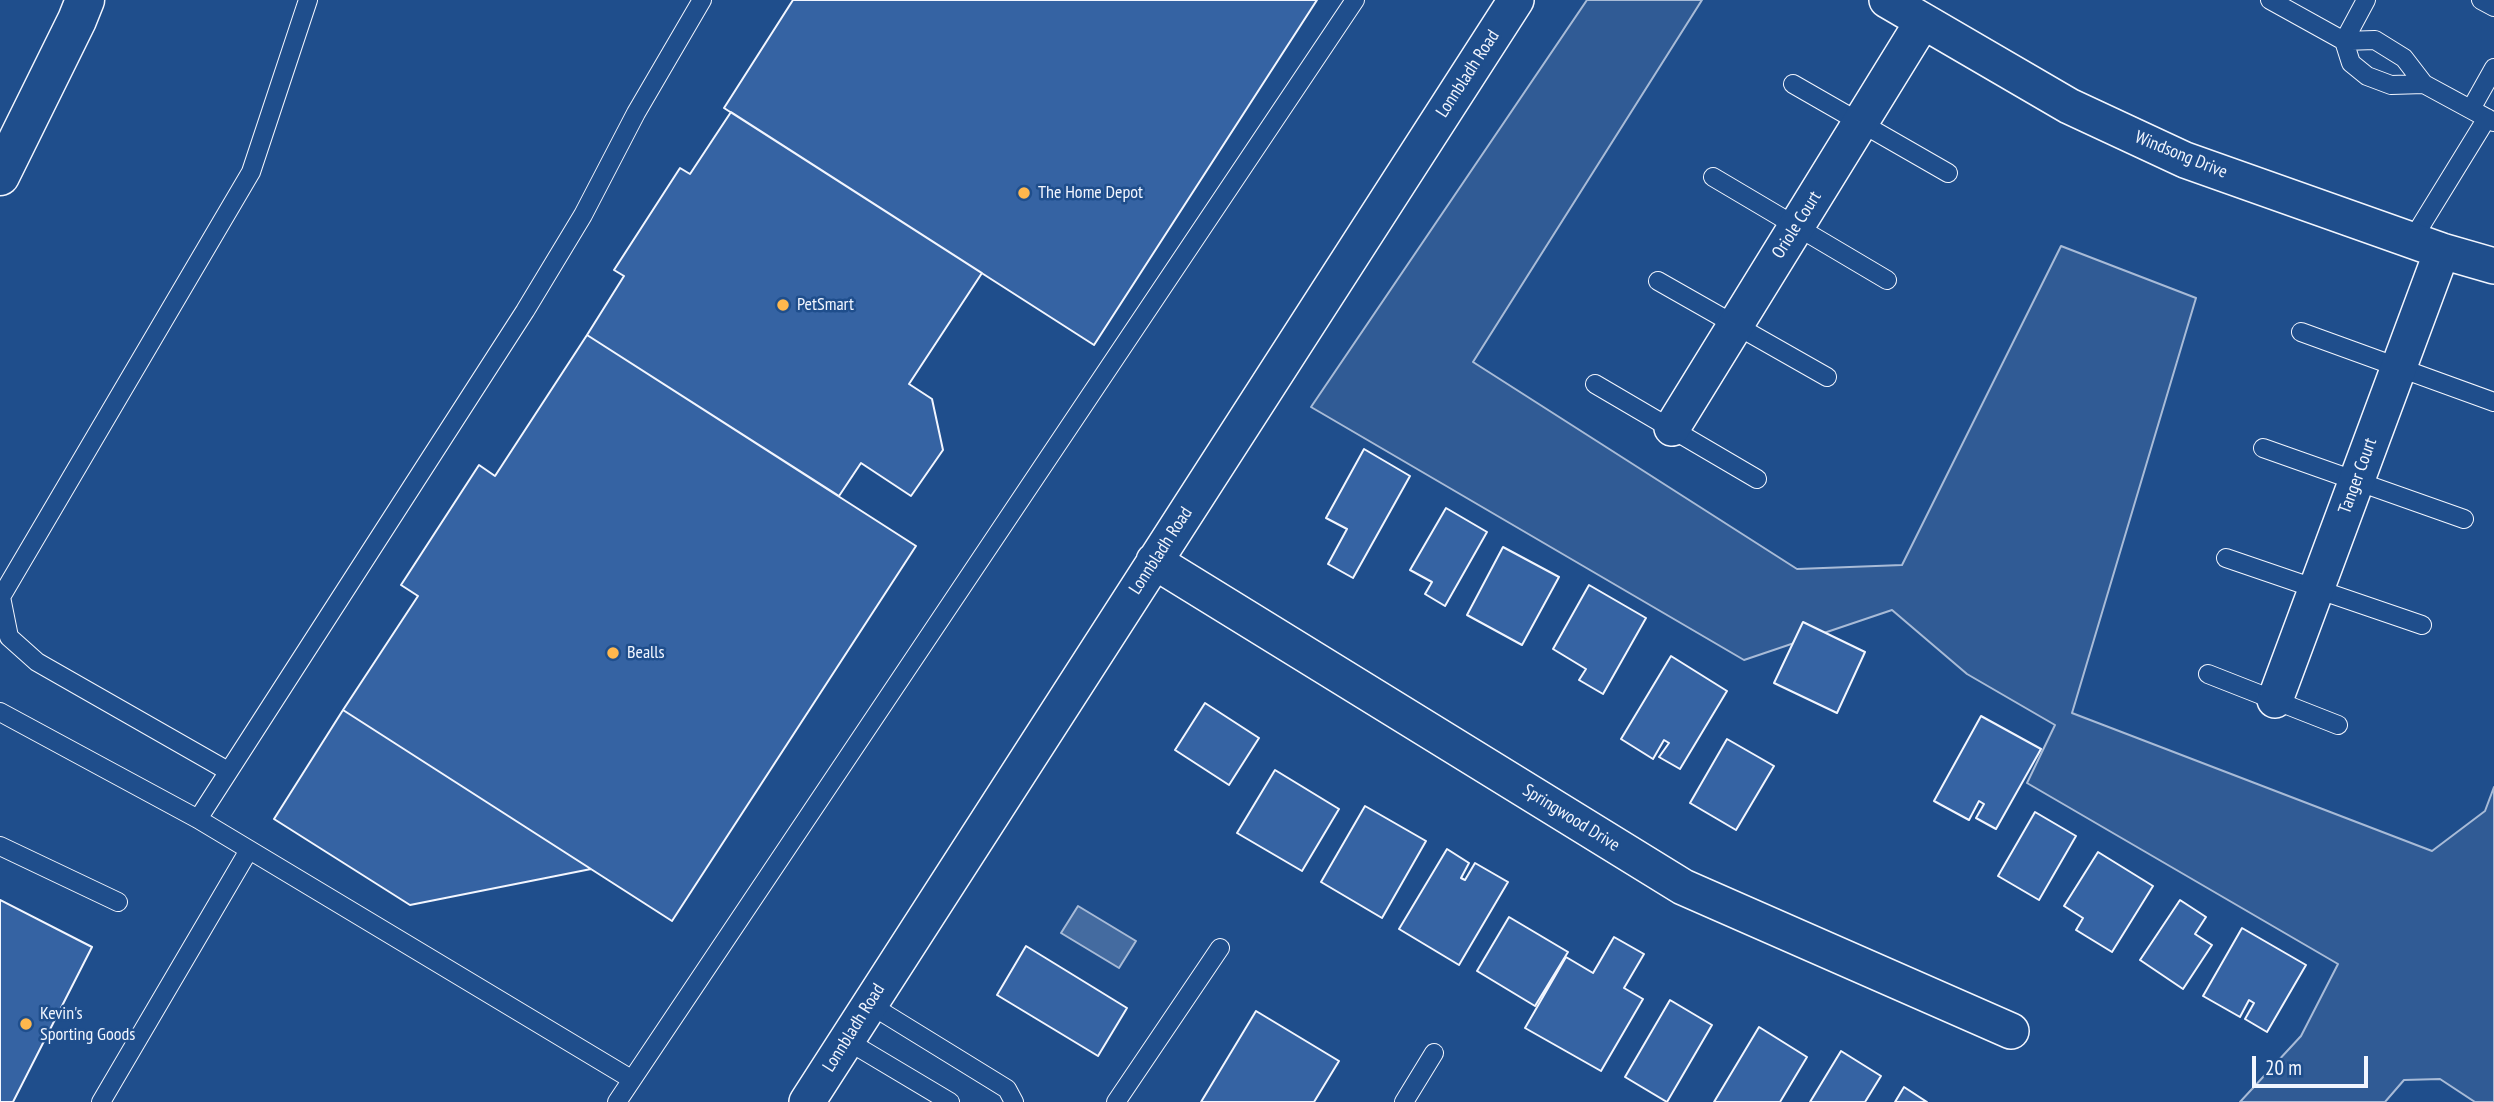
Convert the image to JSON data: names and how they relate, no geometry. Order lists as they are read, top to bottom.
{
  "streets": {
    "street": [
      "Lonnbladh Road",
      "Windsong Drive",
      "Oriole Court",
      "Tanger Court",
      "Springwood Drive"
    ]
  },
  "crossings": [
    ["Lonnbladh Road", "Springwood Drive"],
    ["Windsong Drive", "Oriole Court"],
    ["Windsong Drive", "Tanger Court"]
  ],
  "places": [
    "The Home Depot",
    "PetSmart",
    "Bealls",
    "Kevin's Sporting Goods"
  ],
  "scale_bar": "20 m"
}
